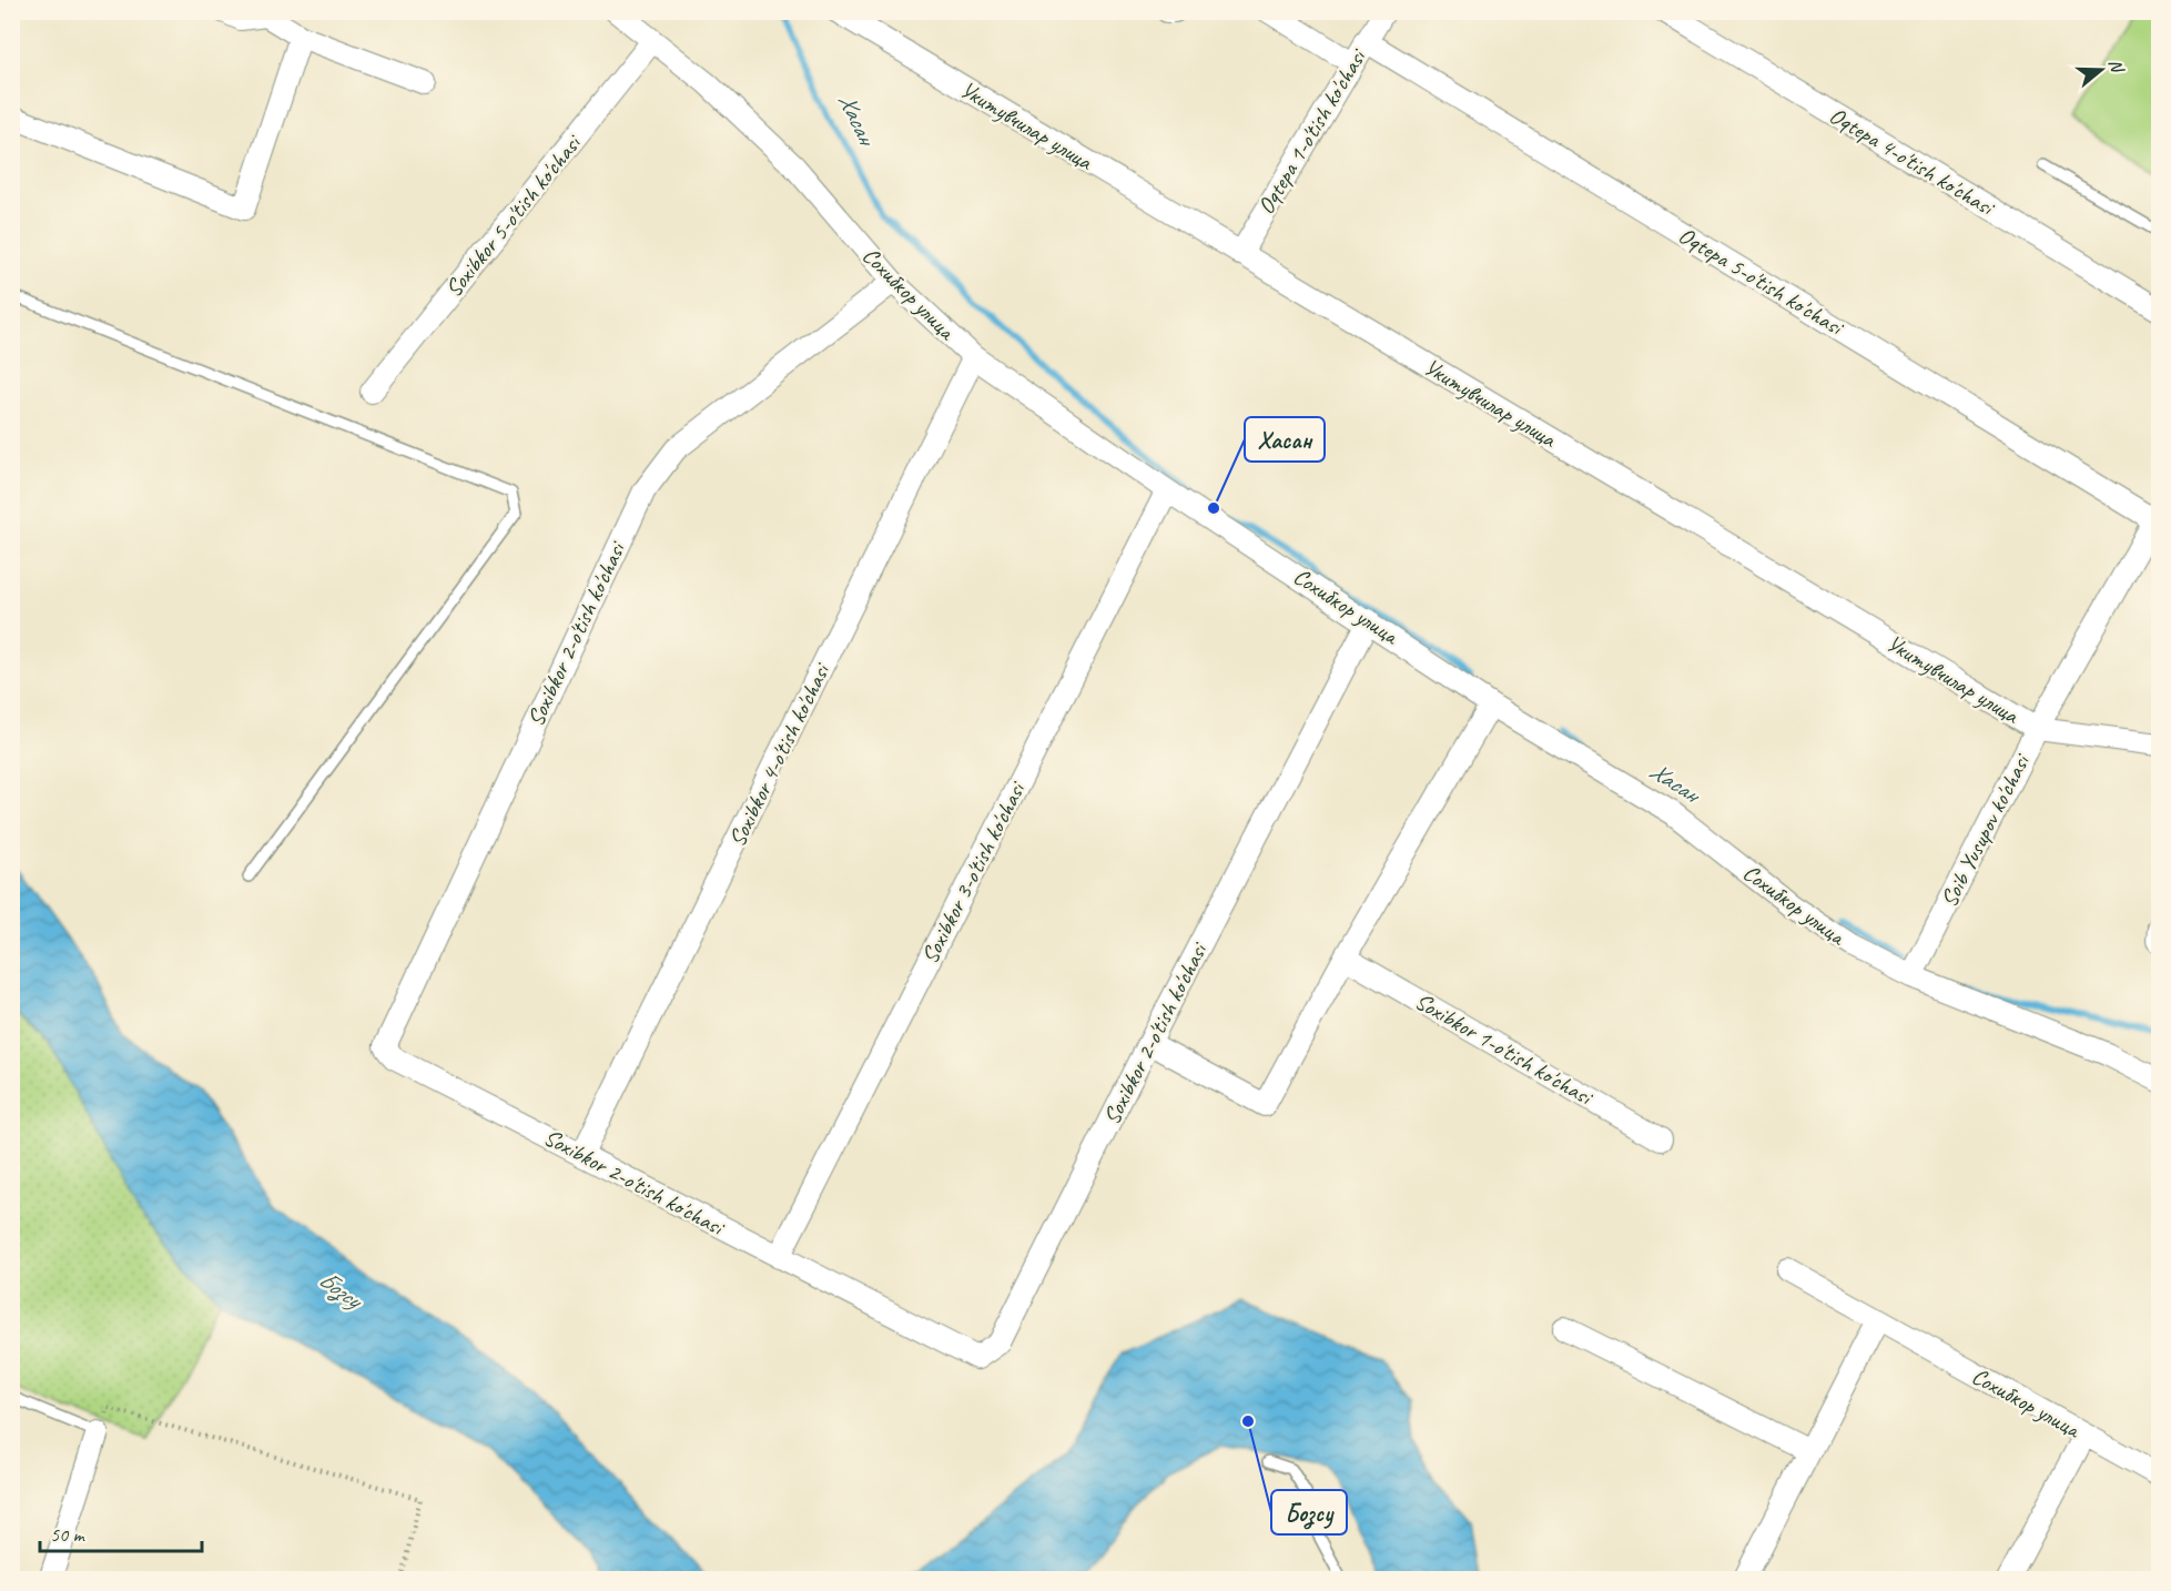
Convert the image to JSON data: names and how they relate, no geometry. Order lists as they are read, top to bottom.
{
  "streets": {
    "street": [
      "Укитувчилар улица",
      "Oqtepa 1-o'tish ko'chasi",
      "Oqtepa 4-o'tish ko'chasi",
      "Soxibkor 5-o'tish ko'chasi",
      "Oqtepa 5-o'tish ko'chasi",
      "Сохибкор улица",
      "Soxibkor 2-o'tish ko'chasi",
      "Soxibkor 4-o'tish ko'chasi",
      "Soib Yusupov ko'chasi",
      "Soxibkor 3-o'tish ko'chasi",
      "Soxibkor 1-o'tish ko'chasi"
    ]
  },
  "crossings": [
    ["Укитувчилар улица", "Oqtepa 1-o'tish ko'chasi"],
    ["Укитувчилар улица", "Soib Yusupov ko'chasi"],
    ["Oqtepa 1-o'tish ko'chasi", "Oqtepa 5-o'tish ko'chasi"],
    ["Soxibkor 5-o'tish ko'chasi", "Сохибкор улица"],
    ["Oqtepa 5-o'tish ko'chasi", "Soib Yusupov ko'chasi"],
    ["Сохибкор улица", "Soxibkor 2-o'tish ko'chasi"],
    ["Сохибкор улица", "Soxibkor 4-o'tish ko'chasi"],
    ["Сохибкор улица", "Soib Yusupov ko'chasi"],
    ["Сохибкор улица", "Soxibkor 3-o'tish ko'chasi"],
    ["Soxibkor 2-o'tish ko'chasi", "Soxibkor 4-o'tish ko'chasi"],
    ["Soxibkor 2-o'tish ko'chasi", "Soxibkor 3-o'tish ko'chasi"]
  ],
  "water": ["Хасан", "Бозсу"],
  "places": ["Хасан", "Бозсу"],
  "scale_bar": "50 m",
  "north": "right"
}
